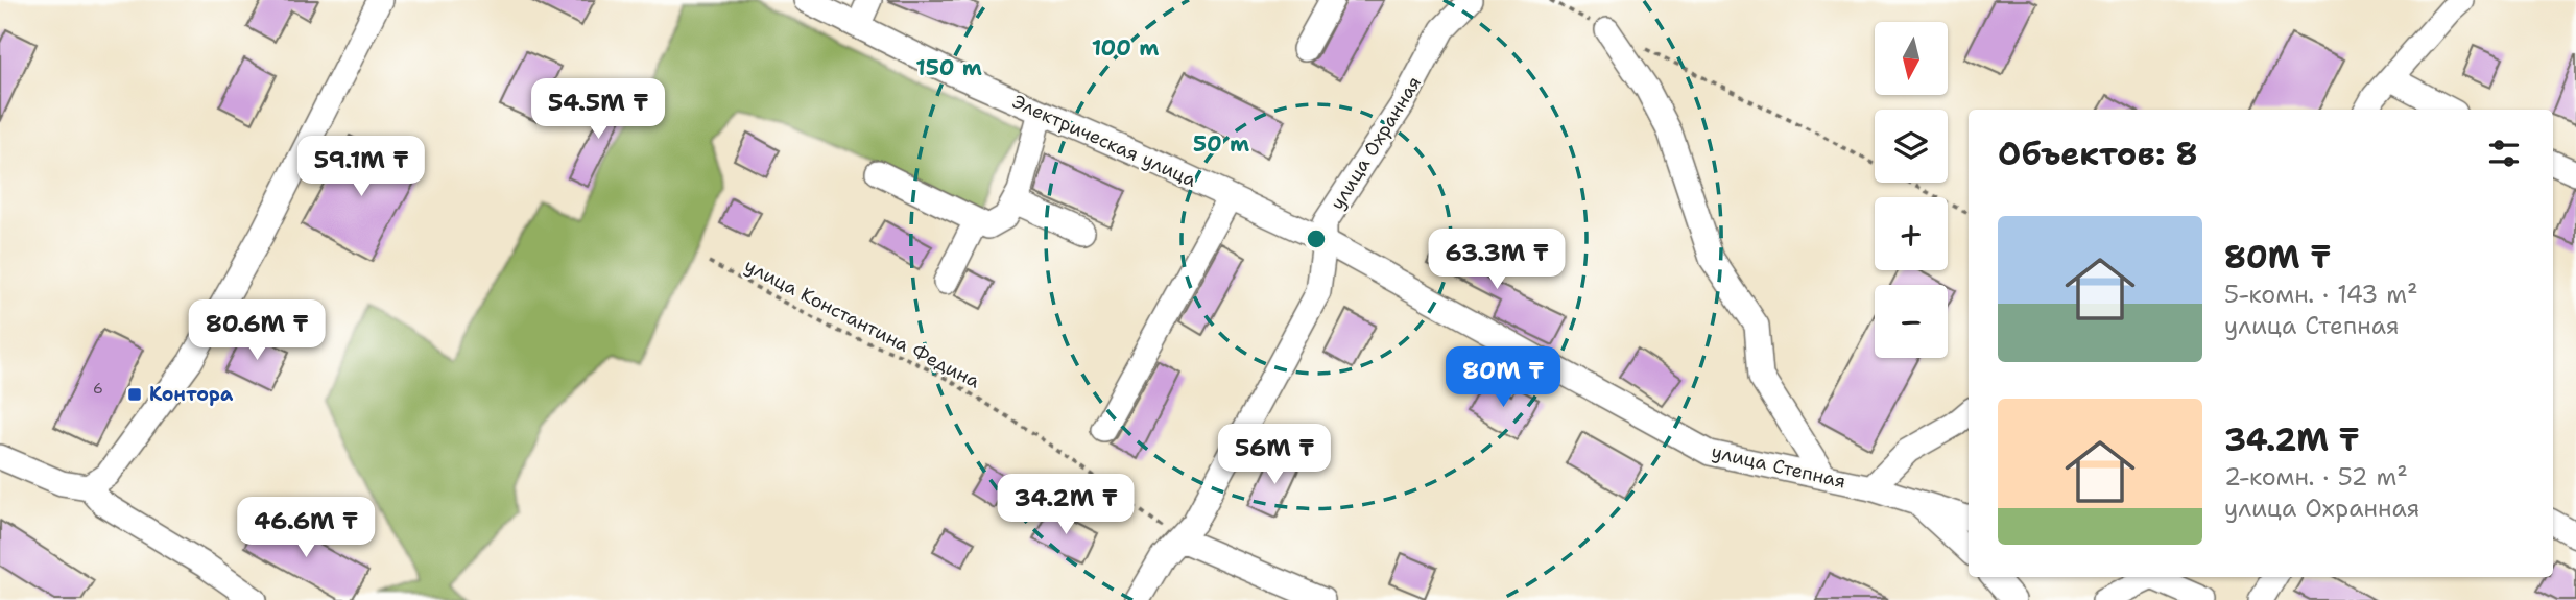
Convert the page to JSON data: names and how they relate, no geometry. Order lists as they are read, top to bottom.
{
  "streets": {
    "street": ["Электрическая улица", "улица Охранная", "улица Степная"],
    "path": ["улица Константина Федина"]
  },
  "crossings": [
    ["Электрическая улица", "улица Охранная"],
    ["Электрическая улица", "улица Степная"],
    ["улица Охранная", "улица Константина Федина"],
    ["улица Охранная", "улица Степная"]
  ],
  "places": {
    "transit": ["Контора"]
  },
  "house_numbers": ["6"],
  "north": "bottom",
  "page": {
    "map_buttons": ["+", "−"],
    "price": [
      "54.5M ₸",
      "59.1M ₸",
      "63.3M ₸",
      "80.6M ₸",
      "80M ₸",
      "56M ₸",
      "34.2M ₸",
      "46.6M ₸"
    ],
    "heading": "Объектов: 8",
    "list": [
      {
        "name": "80M ₸",
        "note": "5-комн. · 143 m² · улица Степная"
      },
      {
        "name": "34.2M ₸",
        "note": "2-комн. · 52 m² · улица Охранная"
      }
    ]
  },
  "rings": ["100 m", "150 m", "50 m"]
}
